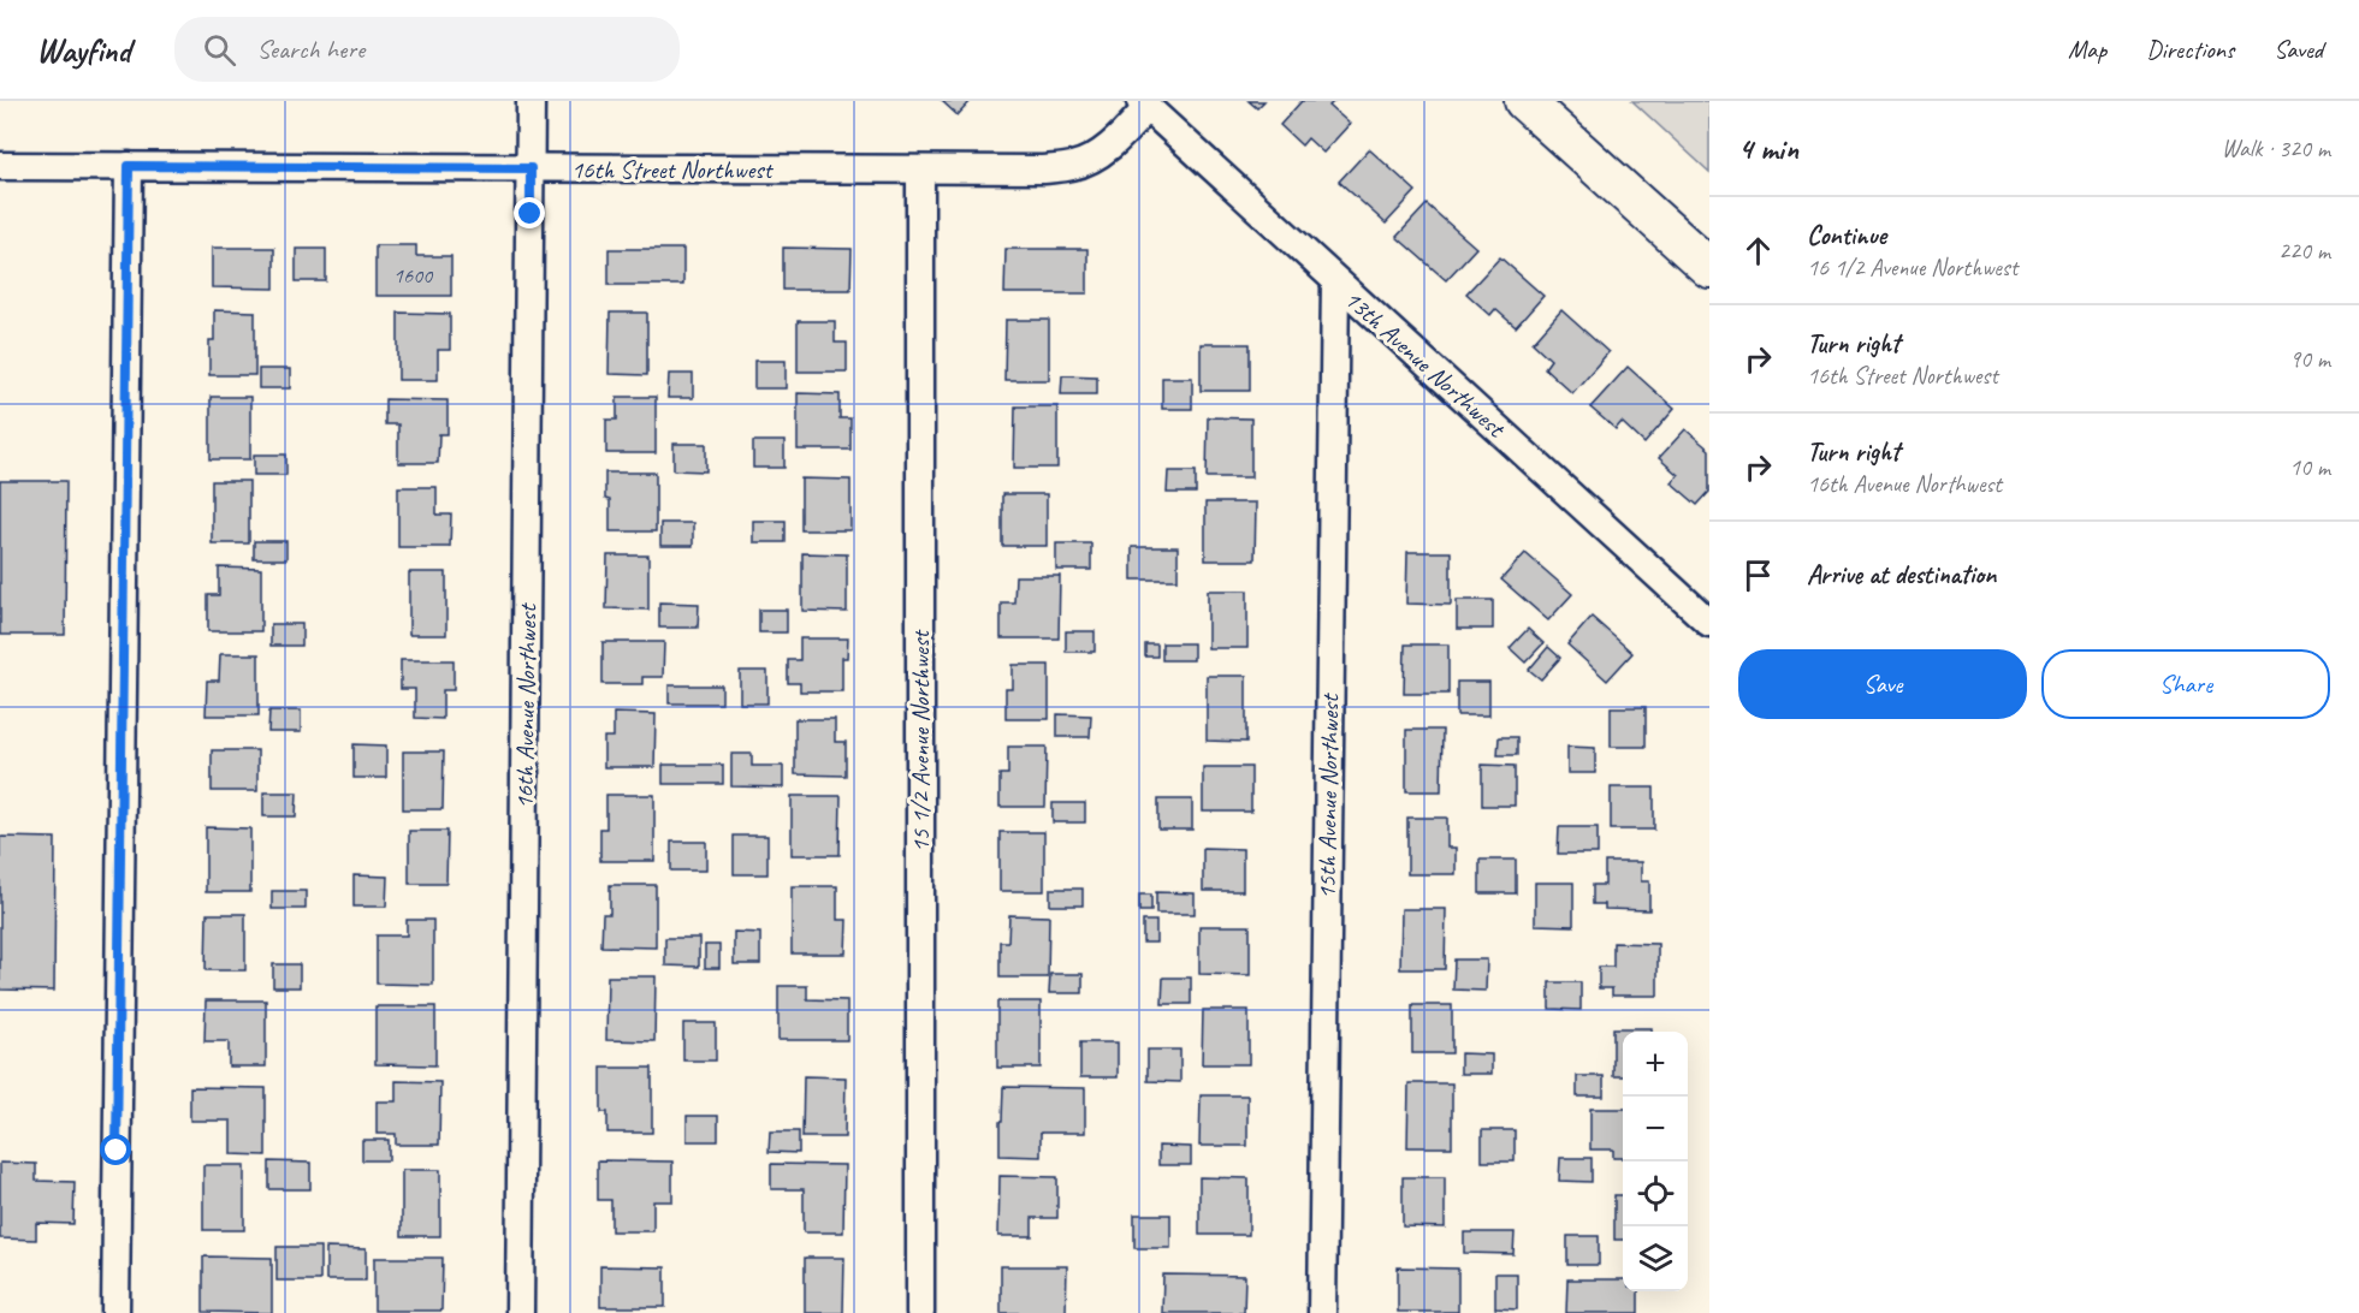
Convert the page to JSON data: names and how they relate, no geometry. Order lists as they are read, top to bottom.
{
  "streets": {
    "street": [
      "16th Street Northwest",
      "13th Avenue Northwest",
      "16th Avenue Northwest",
      "15 1/2 Avenue Northwest",
      "15th Avenue Northwest"
    ]
  },
  "crossings": [
    ["16th Street Northwest", "13th Avenue Northwest"],
    ["16th Street Northwest", "16th Avenue Northwest"],
    ["16th Street Northwest", "15 1/2 Avenue Northwest"],
    ["13th Avenue Northwest", "15th Avenue Northwest"]
  ],
  "house_numbers": ["1600"],
  "page": {
    "header": "Wayfind",
    "search": "Search here",
    "nav": ["Map", "Directions", "Saved"],
    "heading": ["4 min", "Walk · 320 m"],
    "list": [
      ["Continue", "16 1/2 Avenue Northwest", "220 m"],
      ["Turn right", "16th Street Northwest", "90 m"],
      ["Turn right", "16th Avenue Northwest", "10 m"],
      "Arrive at destination"
    ],
    "buttons": ["Save", "Share"],
    "map_buttons": ["+", "−"]
  }
}
